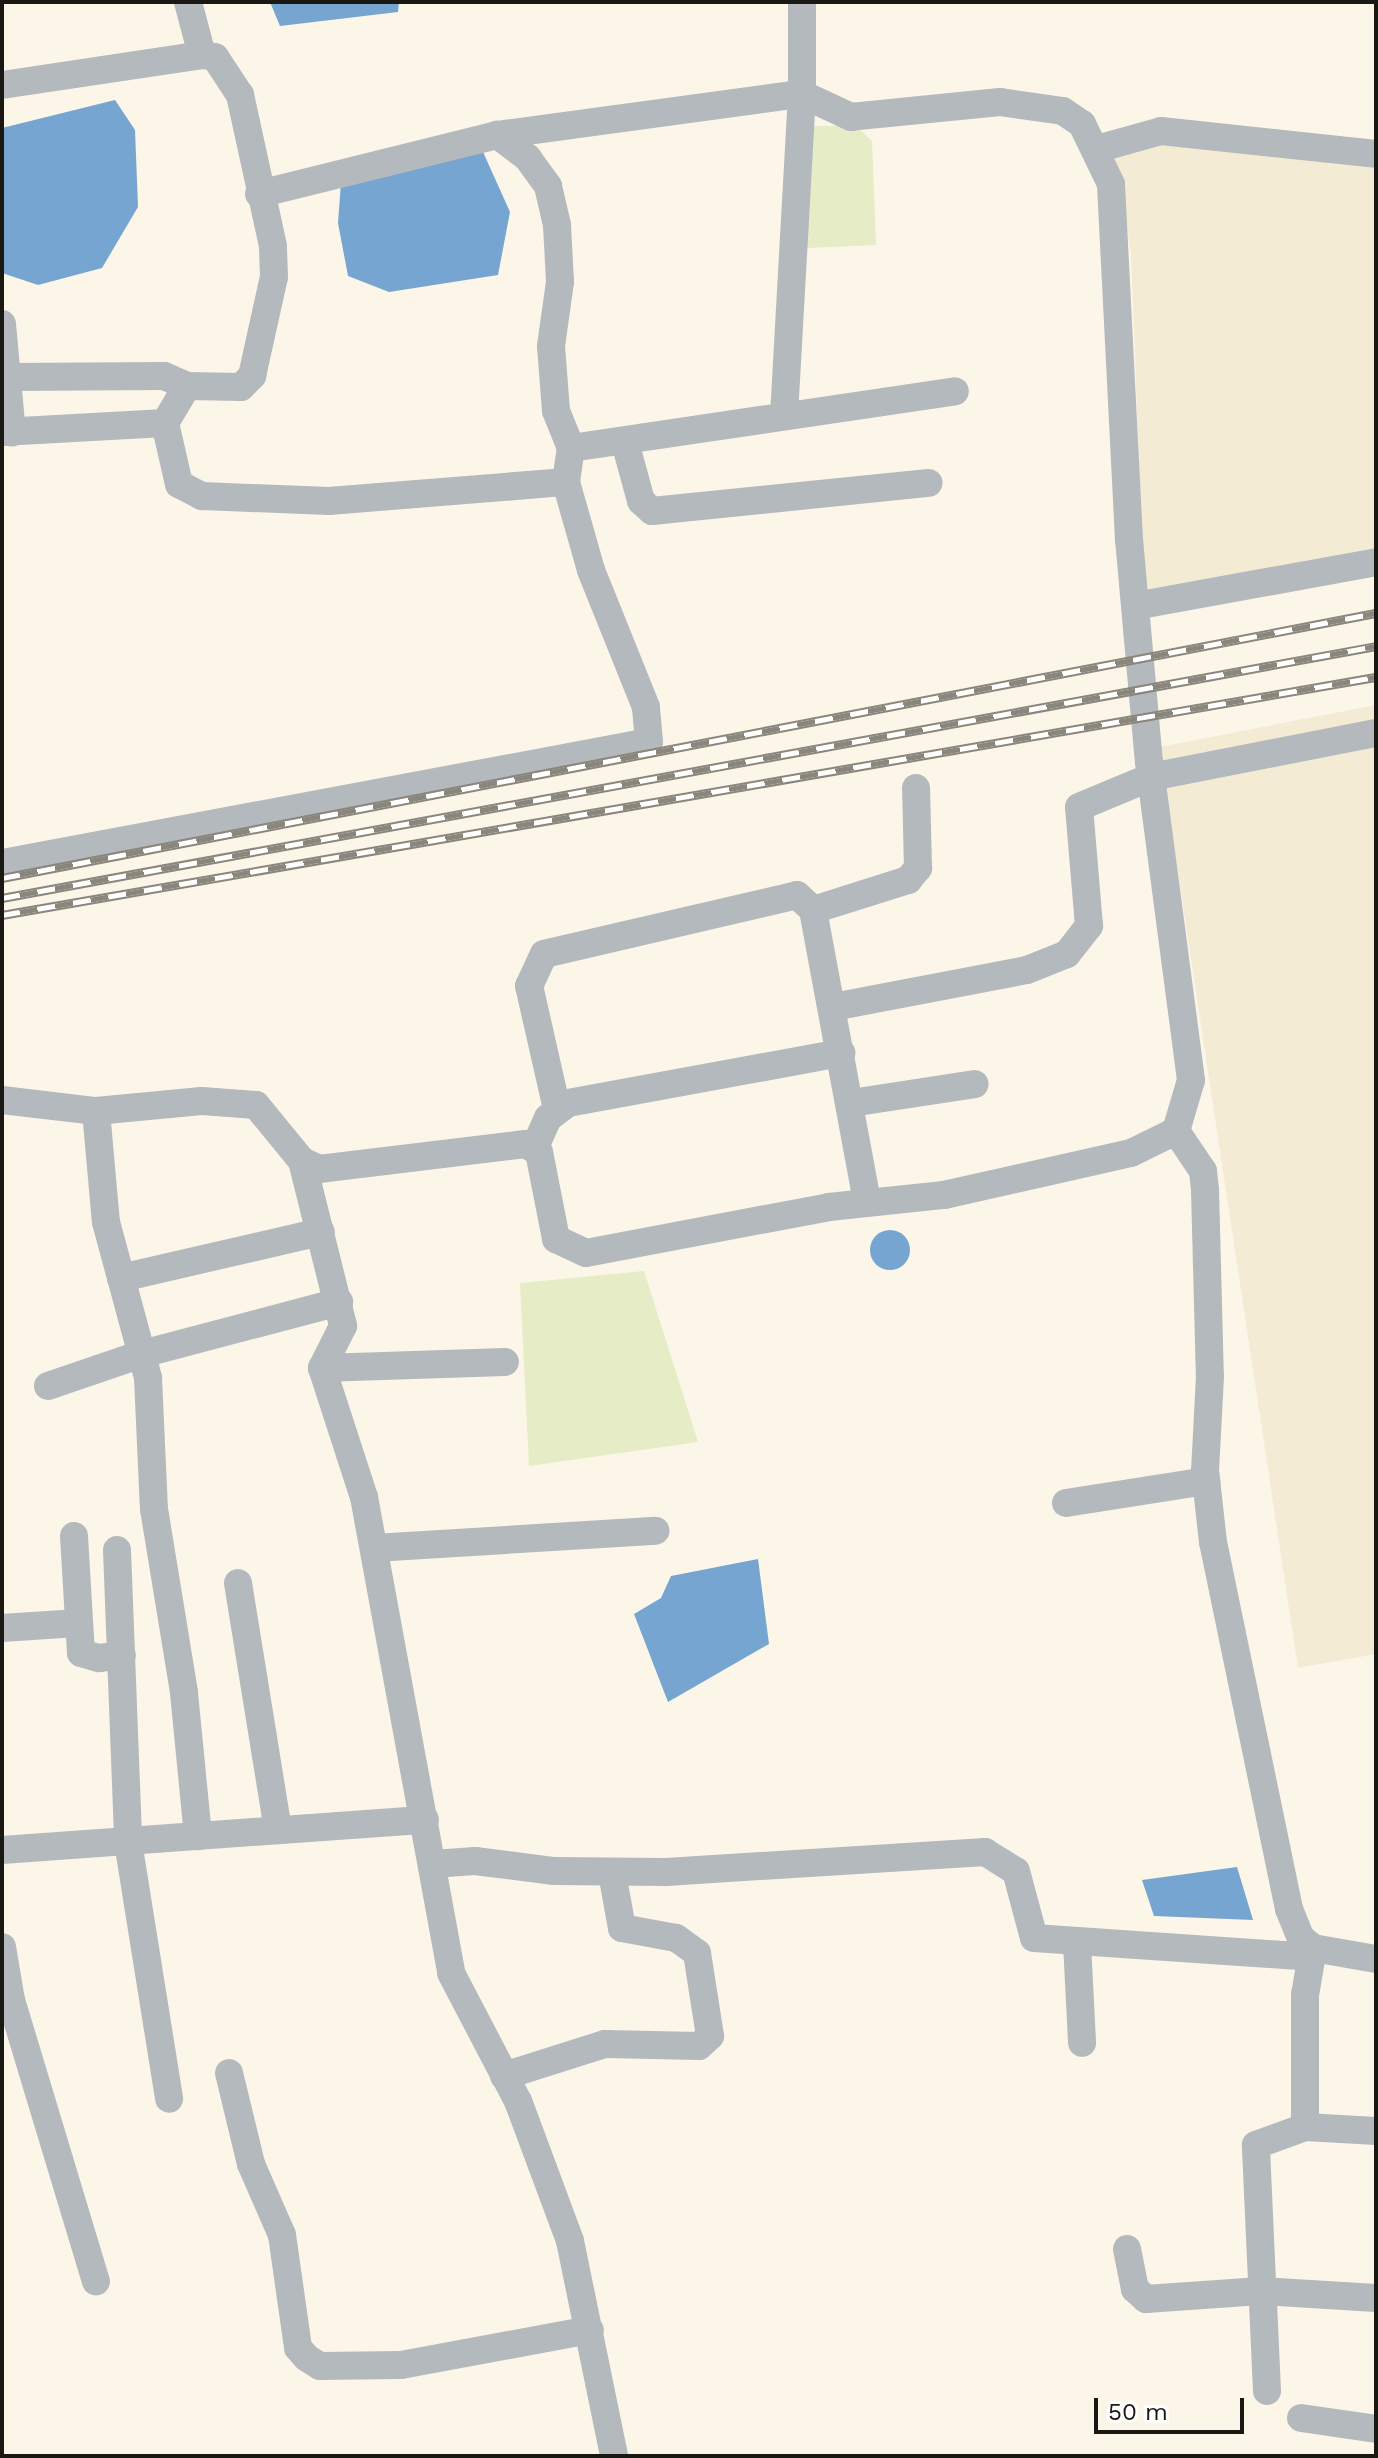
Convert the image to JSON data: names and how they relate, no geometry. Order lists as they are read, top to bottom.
{
  "scale_bar": "50 m"
}
